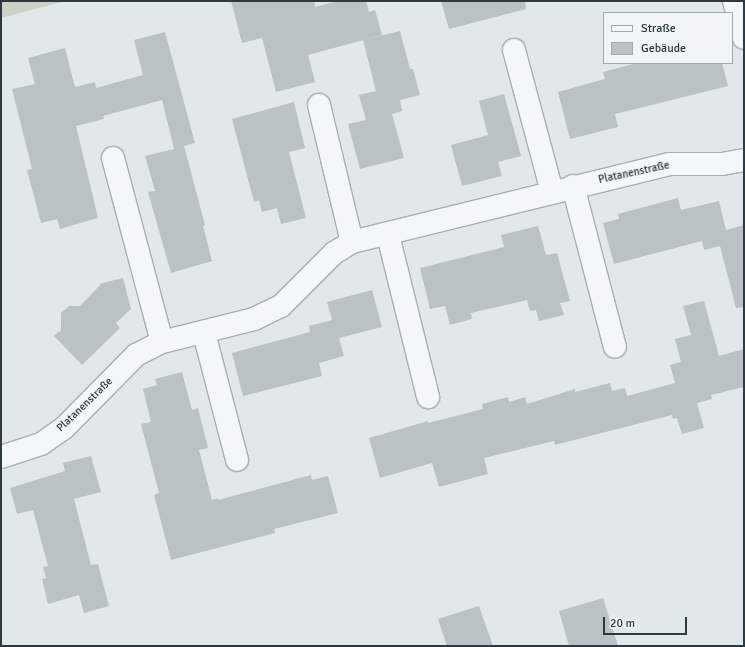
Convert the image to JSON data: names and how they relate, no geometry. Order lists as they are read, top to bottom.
{
  "streets": {
    "street": ["Platanenstraße"]
  },
  "legend": ["Straße", "Gebäude"],
  "scale_bar": "20 m"
}
